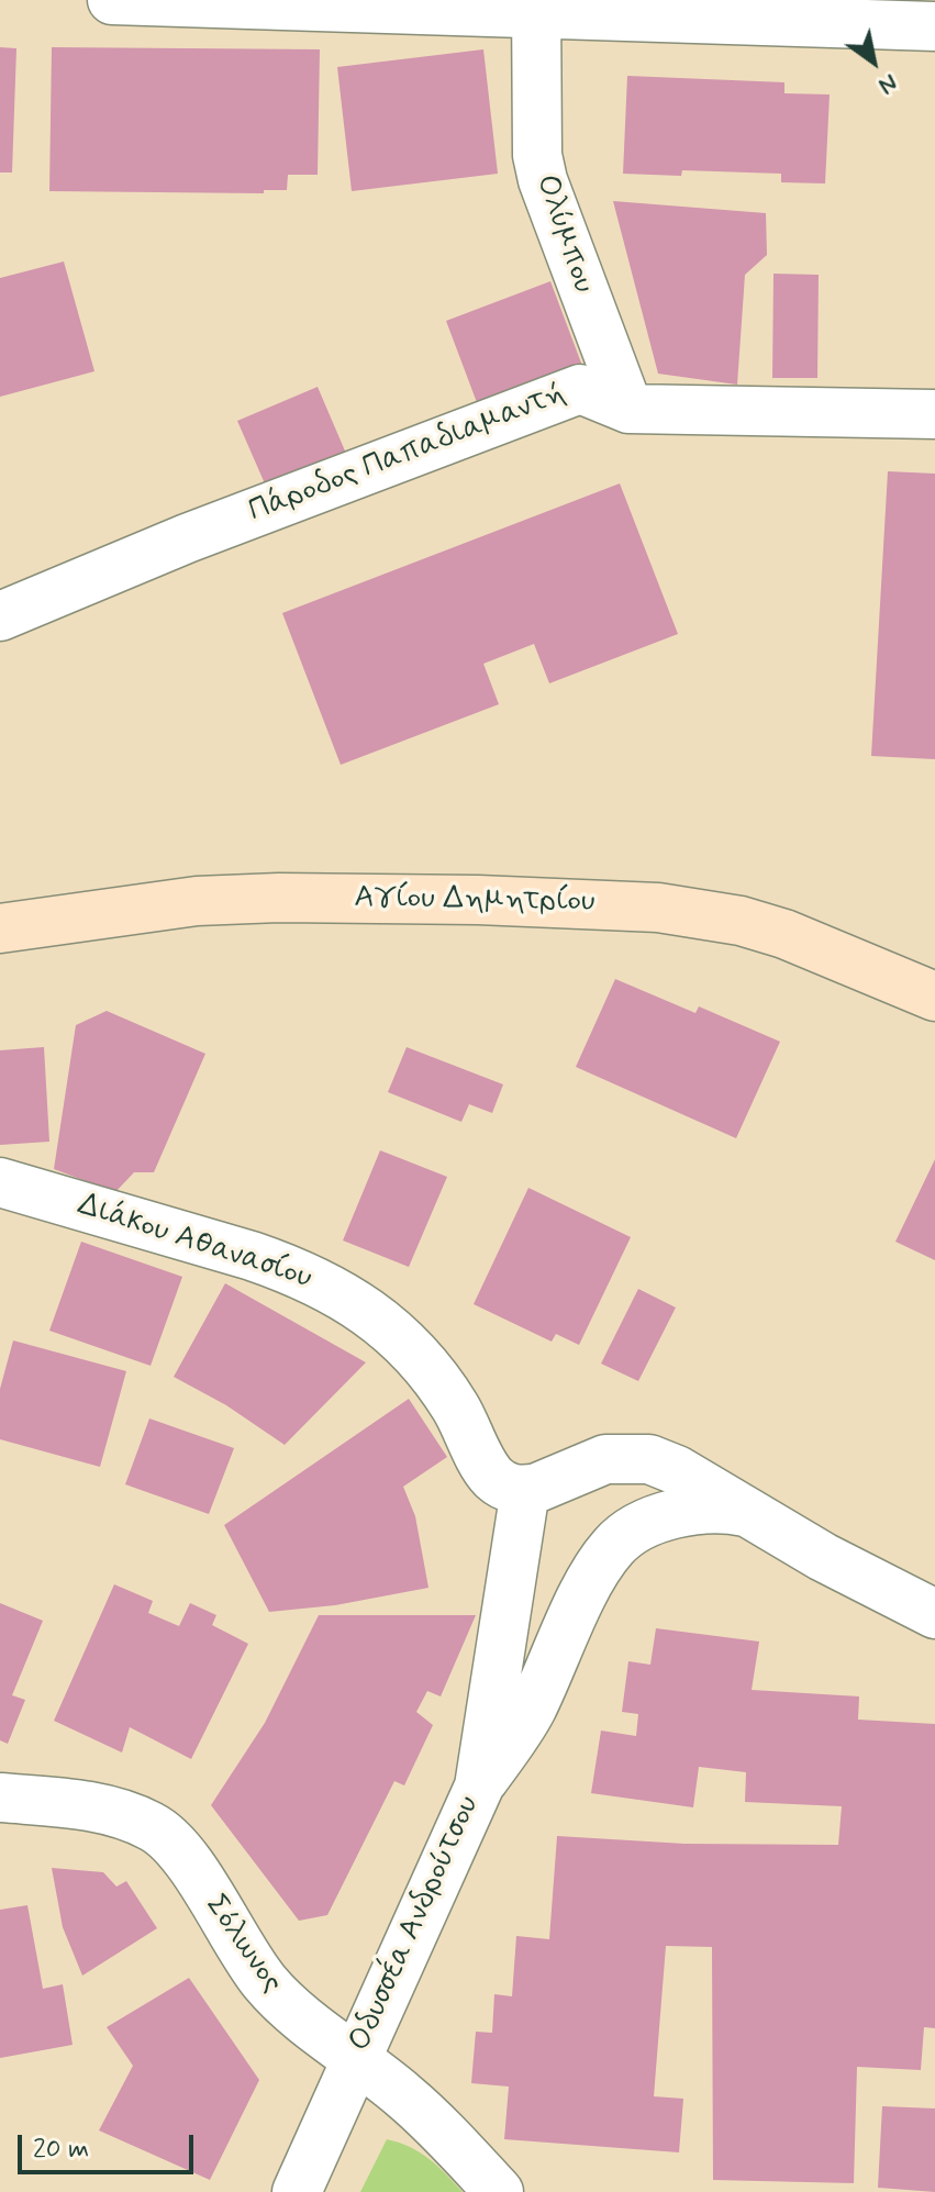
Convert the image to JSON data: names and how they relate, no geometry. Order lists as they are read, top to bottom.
{
  "streets": {
    "street": [
      "Ολύμπου",
      "Πάροδος Παπαδιαμαντή",
      "Αγίου Δημητρίου",
      "Διάκου Αθανασίου",
      "Οδυσσέα Ανδρούτσου",
      "Σόλωνος"
    ]
  },
  "crossings": [
    ["Ολύμπου", "Πάροδος Παπαδιαμαντή"],
    ["Διάκου Αθανασίου", "Οδυσσέα Ανδρούτσου"],
    ["Οδυσσέα Ανδρούτσου", "Σόλωνος"]
  ],
  "scale_bar": "20 m",
  "north": "bottom right"
}
